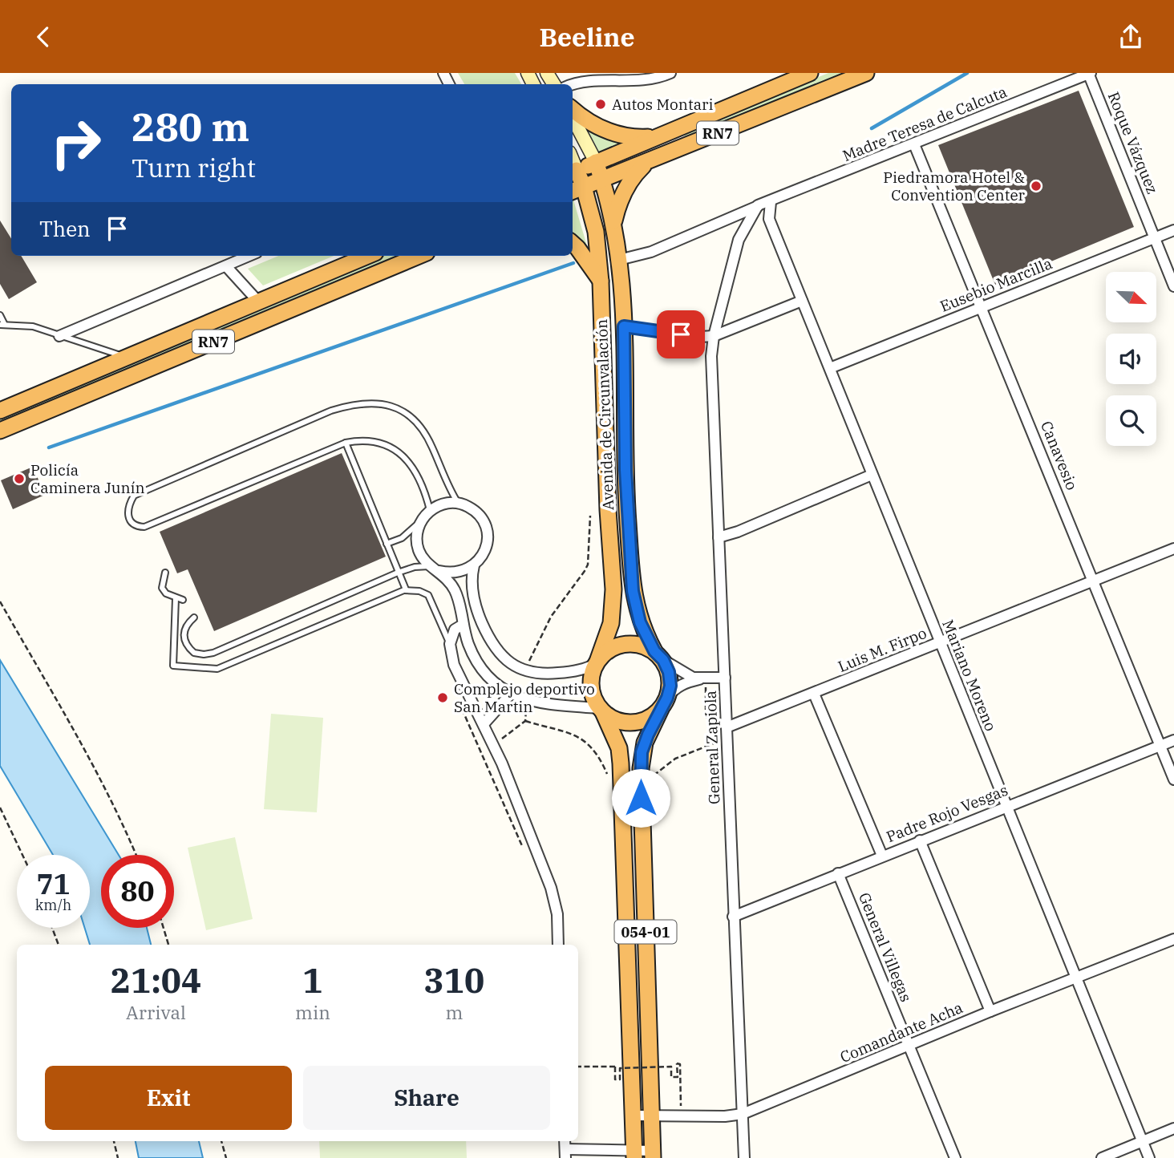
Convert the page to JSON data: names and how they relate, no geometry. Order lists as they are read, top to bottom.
{
  "streets": {
    "highway": ["RN7", "Avenida de Circunvalación", "054-01"],
    "street": [
      "Madre Teresa de Calcuta",
      "Roque Vázquez",
      "Eusebio Marcilla",
      "Canavesio",
      "Luis M. Firpo",
      "Mariano Moreno",
      "General Zapiola",
      "Padre Rojo Vesgas",
      "General Villegas",
      "Comandante Acha"
    ]
  },
  "crossings": [
    ["Madre Teresa de Calcuta", "Roque Vázquez"],
    ["Madre Teresa de Calcuta", "Avenida de Circunvalación"],
    ["Madre Teresa de Calcuta", "Canavesio"],
    ["Madre Teresa de Calcuta", "Mariano Moreno"],
    ["Madre Teresa de Calcuta", "General Zapiola"],
    ["RN7", "Avenida de Circunvalación"],
    ["RN7", "054-01"],
    ["Roque Vázquez", "Eusebio Marcilla"],
    ["Eusebio Marcilla", "Canavesio"],
    ["Eusebio Marcilla", "Mariano Moreno"],
    ["Avenida de Circunvalación", "054-01"],
    ["Avenida de Circunvalación", "Comandante Acha"],
    ["Canavesio", "Luis M. Firpo"],
    ["Canavesio", "Padre Rojo Vesgas"],
    ["Luis M. Firpo", "Mariano Moreno"],
    ["Luis M. Firpo", "General Zapiola"],
    ["Mariano Moreno", "Padre Rojo Vesgas"],
    ["Mariano Moreno", "Comandante Acha"],
    ["General Zapiola", "Padre Rojo Vesgas"],
    ["General Zapiola", "Comandante Acha"],
    ["Padre Rojo Vesgas", "General Villegas"],
    ["General Villegas", "Comandante Acha"]
  ],
  "places": [
    "Autos Montari",
    "Piedramora Hotel & Convention Center",
    "Policía Caminera Junín",
    "Complejo deportivo San Martin"
  ],
  "north": "bottom right",
  "page": {
    "header": "Beeline",
    "turn": ["280 m", "Turn right"],
    "then": "Then",
    "speed": "71 km/h",
    "limit": "80",
    "eta": [
      "21:04",
      "Arrival",
      "1",
      "min",
      "310",
      "m"
    ],
    "buttons": ["Exit", "Share"]
  }
}
